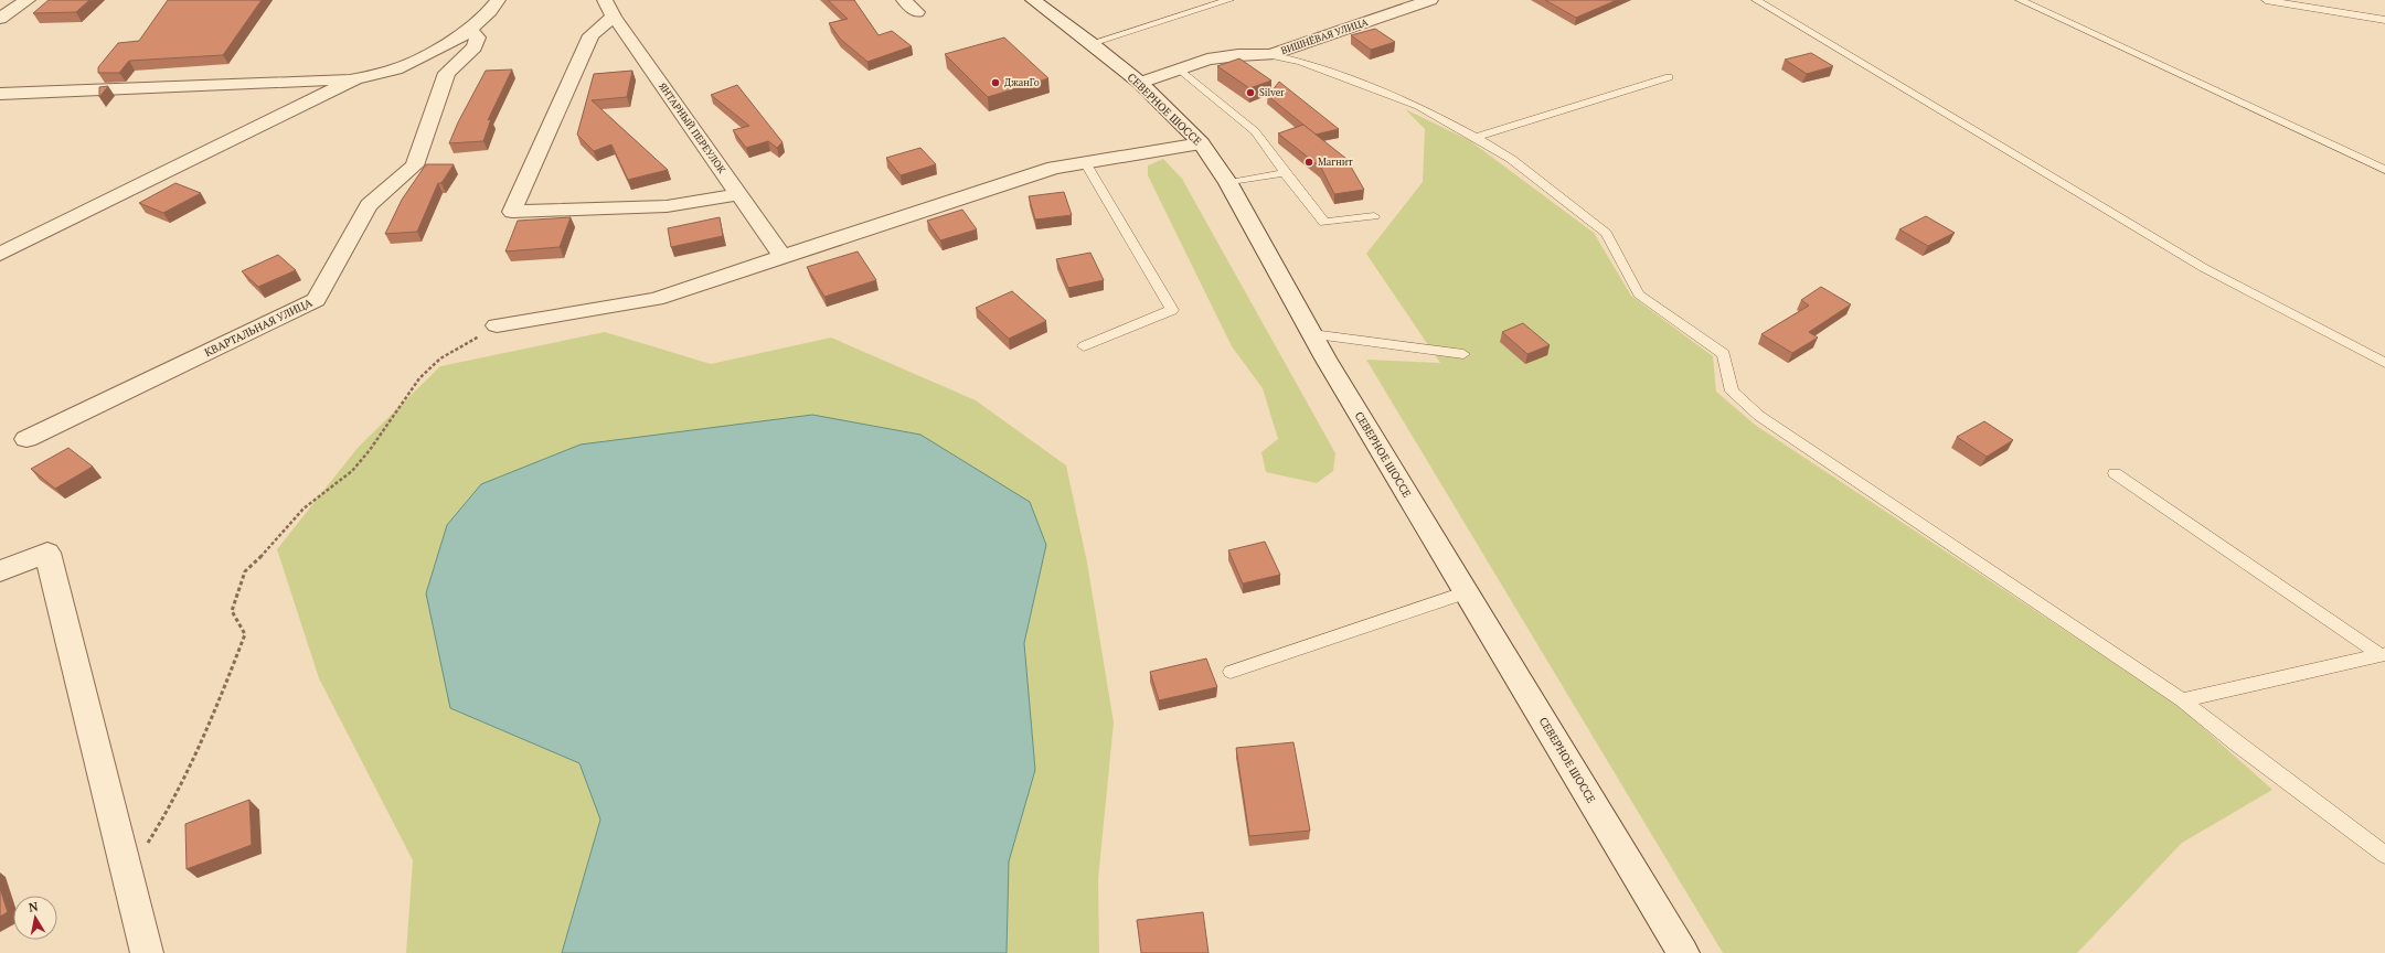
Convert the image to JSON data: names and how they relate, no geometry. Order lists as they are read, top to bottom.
{
  "streets": {
    "street": [
      "ВИШНЁВАЯ УЛИЦА",
      "СЕВЕРНОЕ ШОССЕ",
      "ЯНТАРНЫЙ ПЕРЕУЛОК",
      "КВАРТАЛЬНАЯ УЛИЦА"
    ]
  },
  "crossings": [
    ["ВИШНЁВАЯ УЛИЦА", "СЕВЕРНОЕ ШОССЕ"]
  ],
  "places": ["ДжанГо", "Silver", "Магнит"],
  "north": "top"
}
